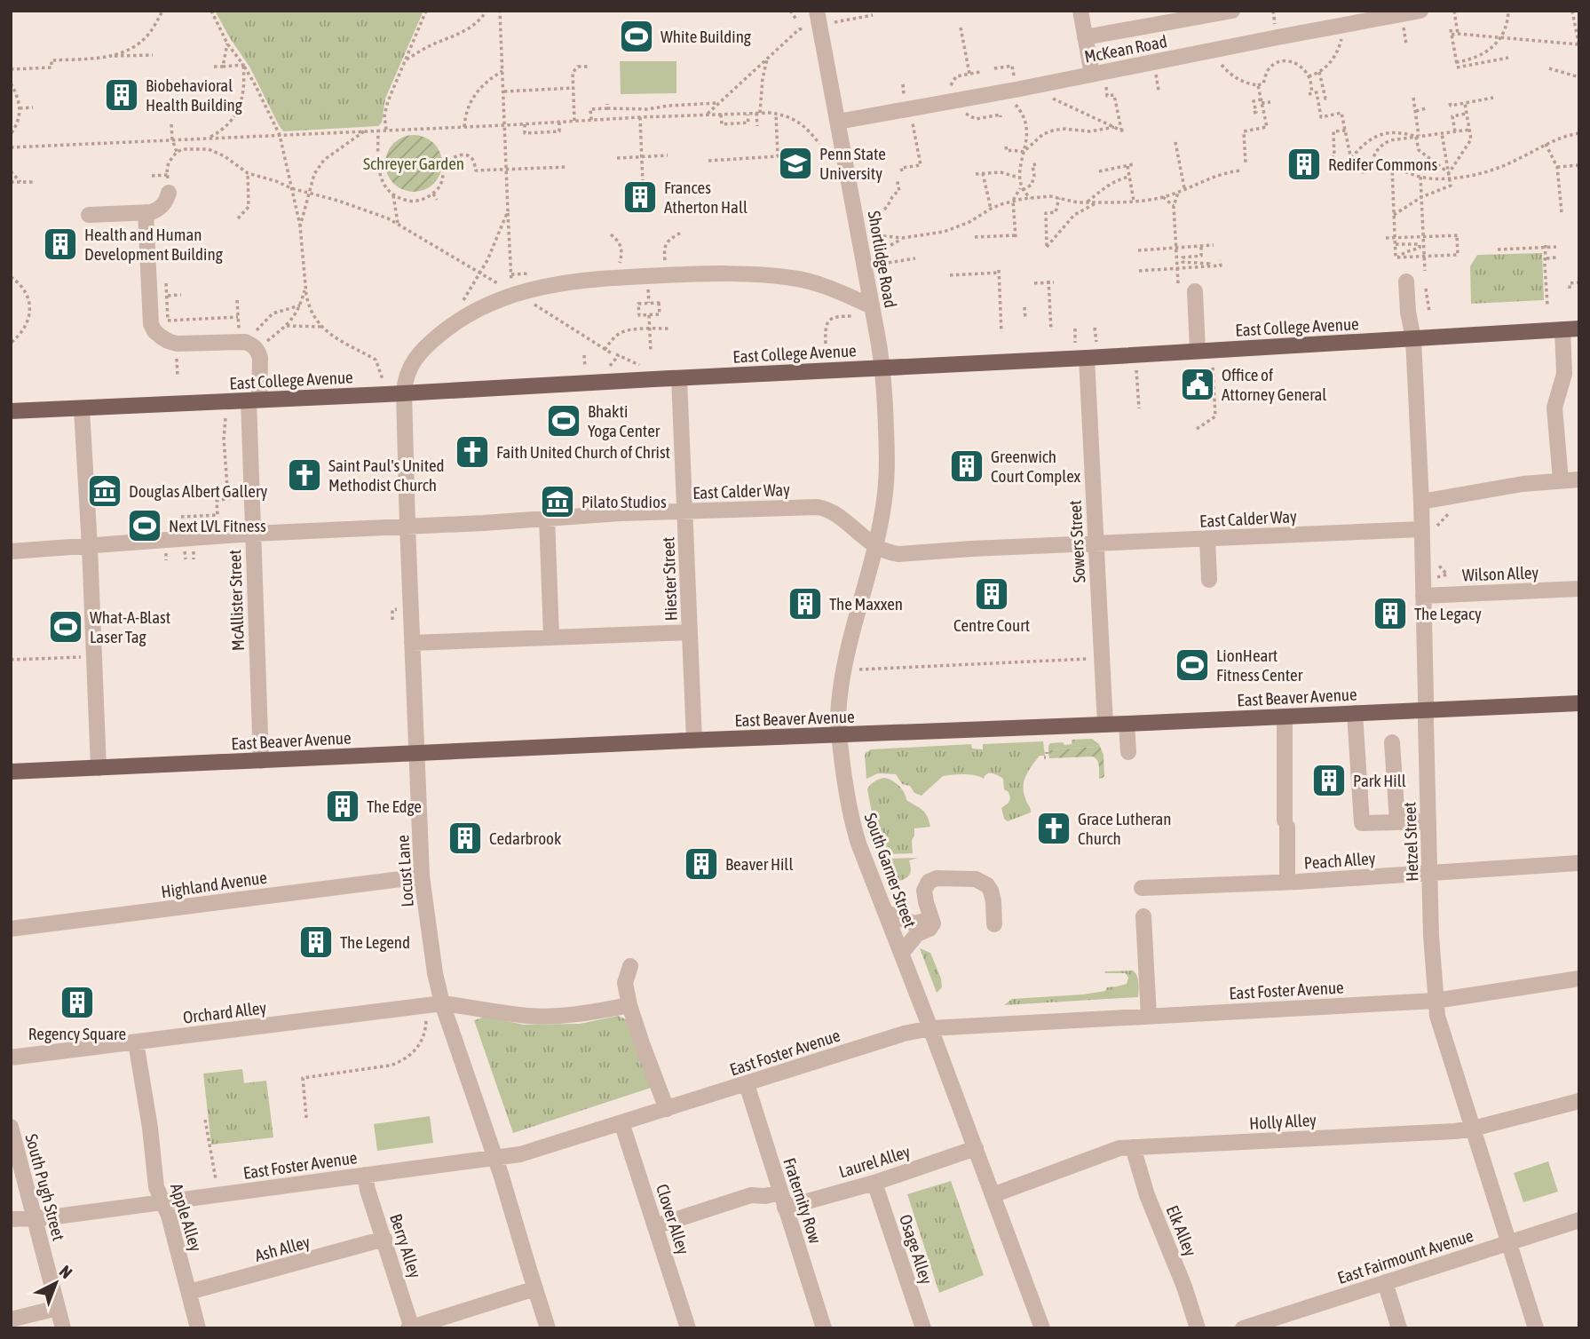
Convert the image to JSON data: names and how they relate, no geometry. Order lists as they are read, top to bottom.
{
  "streets": {
    "main road": ["East College Avenue", "East Beaver Avenue"],
    "street": [
      "McKean Road",
      "Shortlidge Road",
      "East Calder Way",
      "Sowers Street",
      "Wilson Alley",
      "Hiester Street",
      "McAllister Street",
      "Hetzel Street",
      "Peach Alley",
      "South Garner Street",
      "Locust Lane",
      "Highland Avenue",
      "East Foster Avenue",
      "Orchard Alley",
      "Holly Alley",
      "Laurel Alley",
      "South Pugh Street",
      "Fraternity Row",
      "Apple Alley",
      "Clover Alley",
      "Elk Alley",
      "Berry Alley",
      "Ash Alley",
      "Osage Alley",
      "East Fairmount Avenue"
    ]
  },
  "crossings": [
    ["McKean Road", "Shortlidge Road"],
    ["Shortlidge Road", "East College Avenue"],
    ["Shortlidge Road", "South Garner Street"],
    ["Shortlidge Road", "Locust Lane"],
    ["East College Avenue", "Sowers Street"],
    ["East College Avenue", "Hiester Street"],
    ["East College Avenue", "McAllister Street"],
    ["East College Avenue", "Hetzel Street"],
    ["East College Avenue", "South Garner Street"],
    ["East College Avenue", "Locust Lane"],
    ["East Calder Way", "Sowers Street"],
    ["East Calder Way", "Hiester Street"],
    ["East Calder Way", "McAllister Street"],
    ["East Calder Way", "Hetzel Street"],
    ["East Calder Way", "South Garner Street"],
    ["East Calder Way", "Locust Lane"],
    ["Sowers Street", "East Beaver Avenue"],
    ["Wilson Alley", "Hetzel Street"],
    ["Hiester Street", "East Beaver Avenue"],
    ["McAllister Street", "East Beaver Avenue"],
    ["East Beaver Avenue", "Hetzel Street"],
    ["East Beaver Avenue", "South Garner Street"],
    ["East Beaver Avenue", "Locust Lane"],
    ["Hetzel Street", "Peach Alley"],
    ["Hetzel Street", "East Foster Avenue"],
    ["Hetzel Street", "Holly Alley"],
    ["Hetzel Street", "East Fairmount Avenue"],
    ["South Garner Street", "East Foster Avenue"],
    ["South Garner Street", "Holly Alley"],
    ["South Garner Street", "Laurel Alley"],
    ["Locust Lane", "Highland Avenue"],
    ["Locust Lane", "East Foster Avenue"],
    ["Locust Lane", "Orchard Alley"],
    ["East Foster Avenue", "South Pugh Street"],
    ["East Foster Avenue", "Fraternity Row"],
    ["East Foster Avenue", "Apple Alley"],
    ["East Foster Avenue", "Clover Alley"],
    ["East Foster Avenue", "Berry Alley"],
    ["Orchard Alley", "Apple Alley"],
    ["Holly Alley", "Elk Alley"],
    ["Laurel Alley", "Fraternity Row"],
    ["Laurel Alley", "Clover Alley"],
    ["Laurel Alley", "Osage Alley"],
    ["Apple Alley", "Ash Alley"],
    ["Berry Alley", "Ash Alley"]
  ],
  "parks": ["Schreyer Garden"],
  "places": {
    "sports": [
      "White Building",
      "Bhakti Yoga Center",
      "Next LVL Fitness",
      "What-A-Blast Laser Tag",
      "LionHeart Fitness Center"
    ],
    "building": [
      "Biobehavioral Health Building",
      "Redifer Commons",
      "Frances Atherton Hall",
      "Health and Human Development Building",
      "Greenwich Court Complex",
      "Centre Court",
      "The Maxxen",
      "The Legacy",
      "Park Hill",
      "The Edge",
      "Cedarbrook",
      "Beaver Hill",
      "The Legend",
      "Regency Square"
    ],
    "school or university": ["Penn State University"],
    "public building": ["Office of Attorney General"],
    "church": ["Faith United Church of Christ", "Saint Paul's United Methodist Church", "Grace Lutheran Church"],
    "museum": ["Douglas Albert Gallery", "Pilato Studios"]
  },
  "north": "top right"
}
